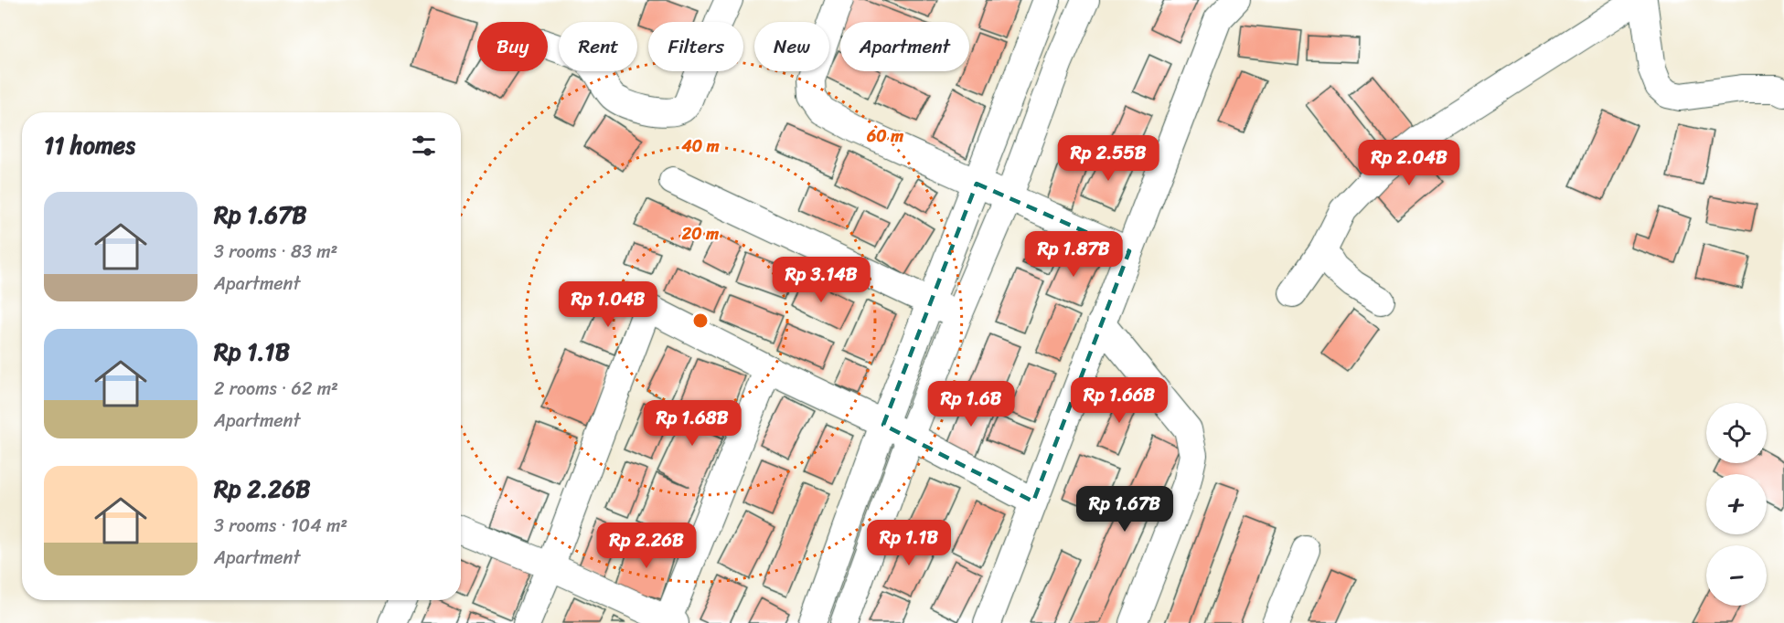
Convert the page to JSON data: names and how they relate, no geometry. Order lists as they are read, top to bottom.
{
  "page": {
    "chip": [
      "Buy",
      "Rent",
      "Filters",
      "New",
      "Apartment"
    ],
    "heading": "11 homes",
    "price": [
      "Rp 2.55B",
      "Rp 2.04B",
      "Rp 1.87B",
      "Rp 3.14B",
      "Rp 1.04B",
      "Rp 1.66B",
      "Rp 1.6B",
      "Rp 1.68B",
      "Rp 1.67B",
      "Rp 1.1B",
      "Rp 2.26B"
    ],
    "list": [
      {
        "name": "Rp 1.67B",
        "note": "3 rooms · 83 m² · Apartment"
      },
      {
        "name": "Rp 1.1B",
        "note": "2 rooms · 62 m² · Apartment"
      },
      {
        "name": "Rp 2.26B",
        "note": "3 rooms · 104 m² · Apartment"
      }
    ],
    "map_buttons": ["+", "−"]
  },
  "rings": ["60 m", "40 m", "20 m"]
}
